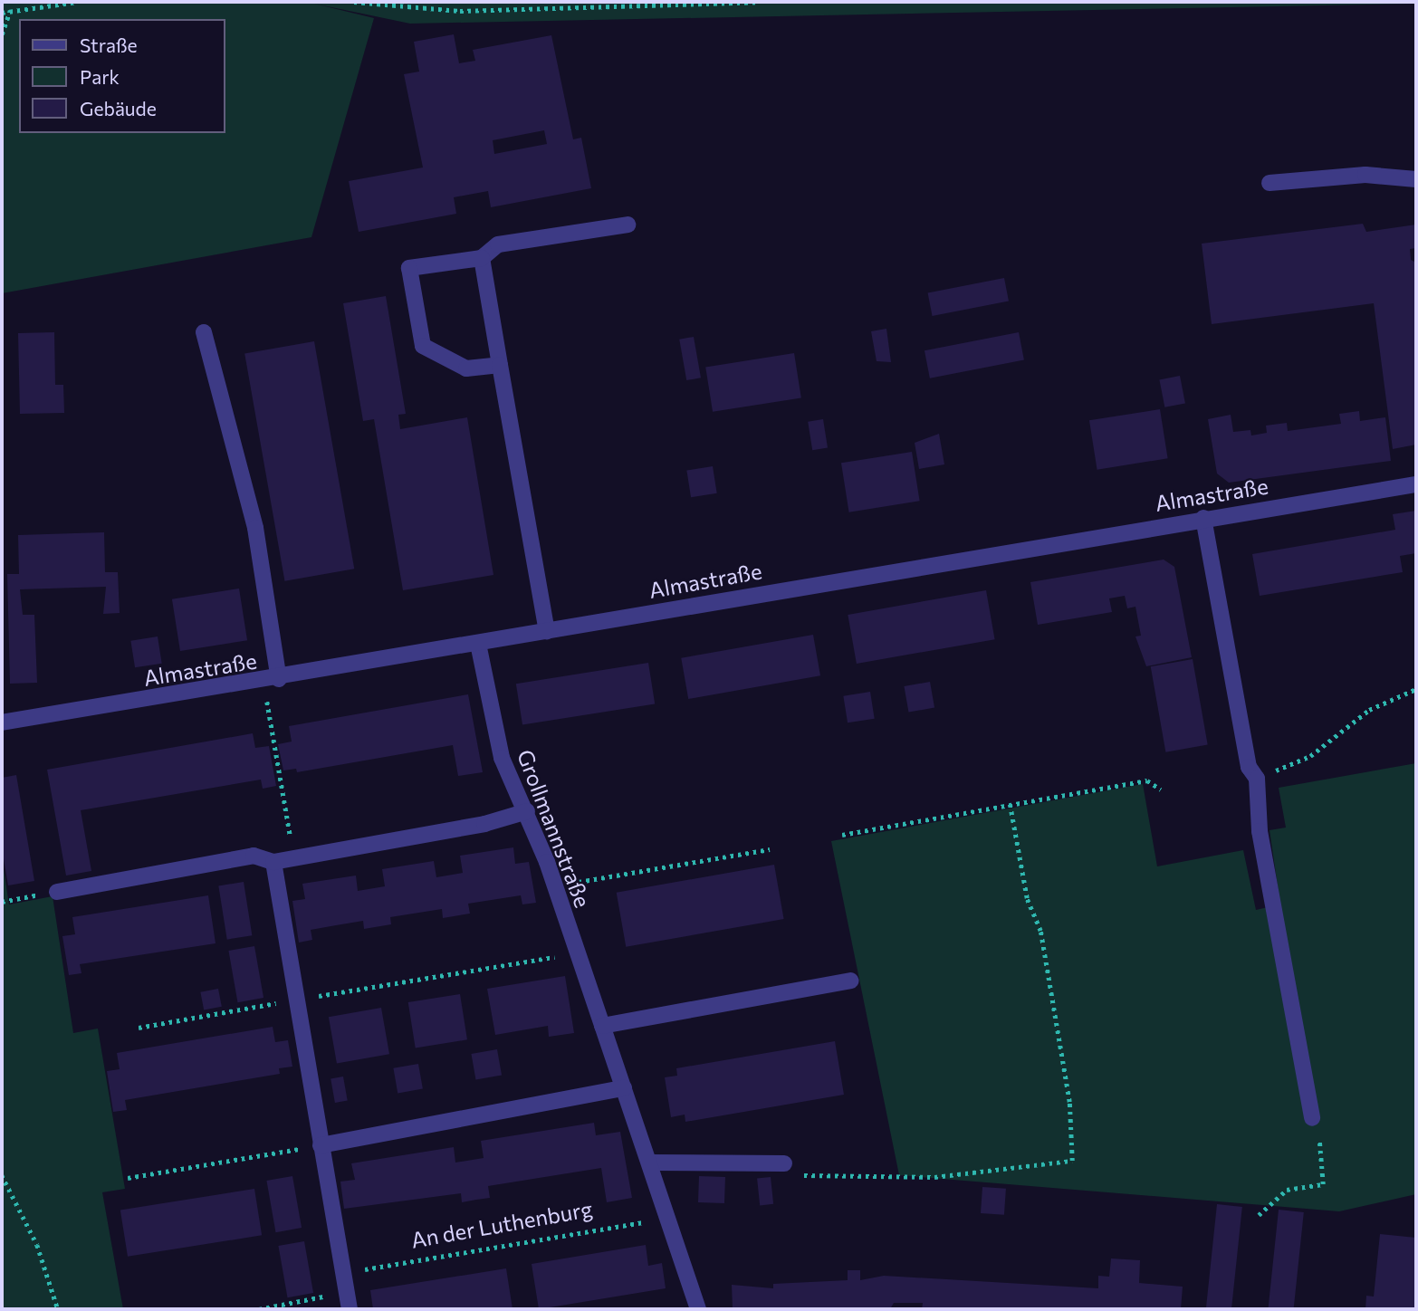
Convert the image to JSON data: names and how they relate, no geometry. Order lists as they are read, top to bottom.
{
  "streets": {
    "street": ["Almastraße", "Grollmannstraße"],
    "path": ["An der Luthenburg"]
  },
  "crossings": [
    ["Almastraße", "Grollmannstraße"],
    ["Grollmannstraße", "An der Luthenburg"]
  ],
  "legend": ["Straße", "Park", "Gebäude"]
}
